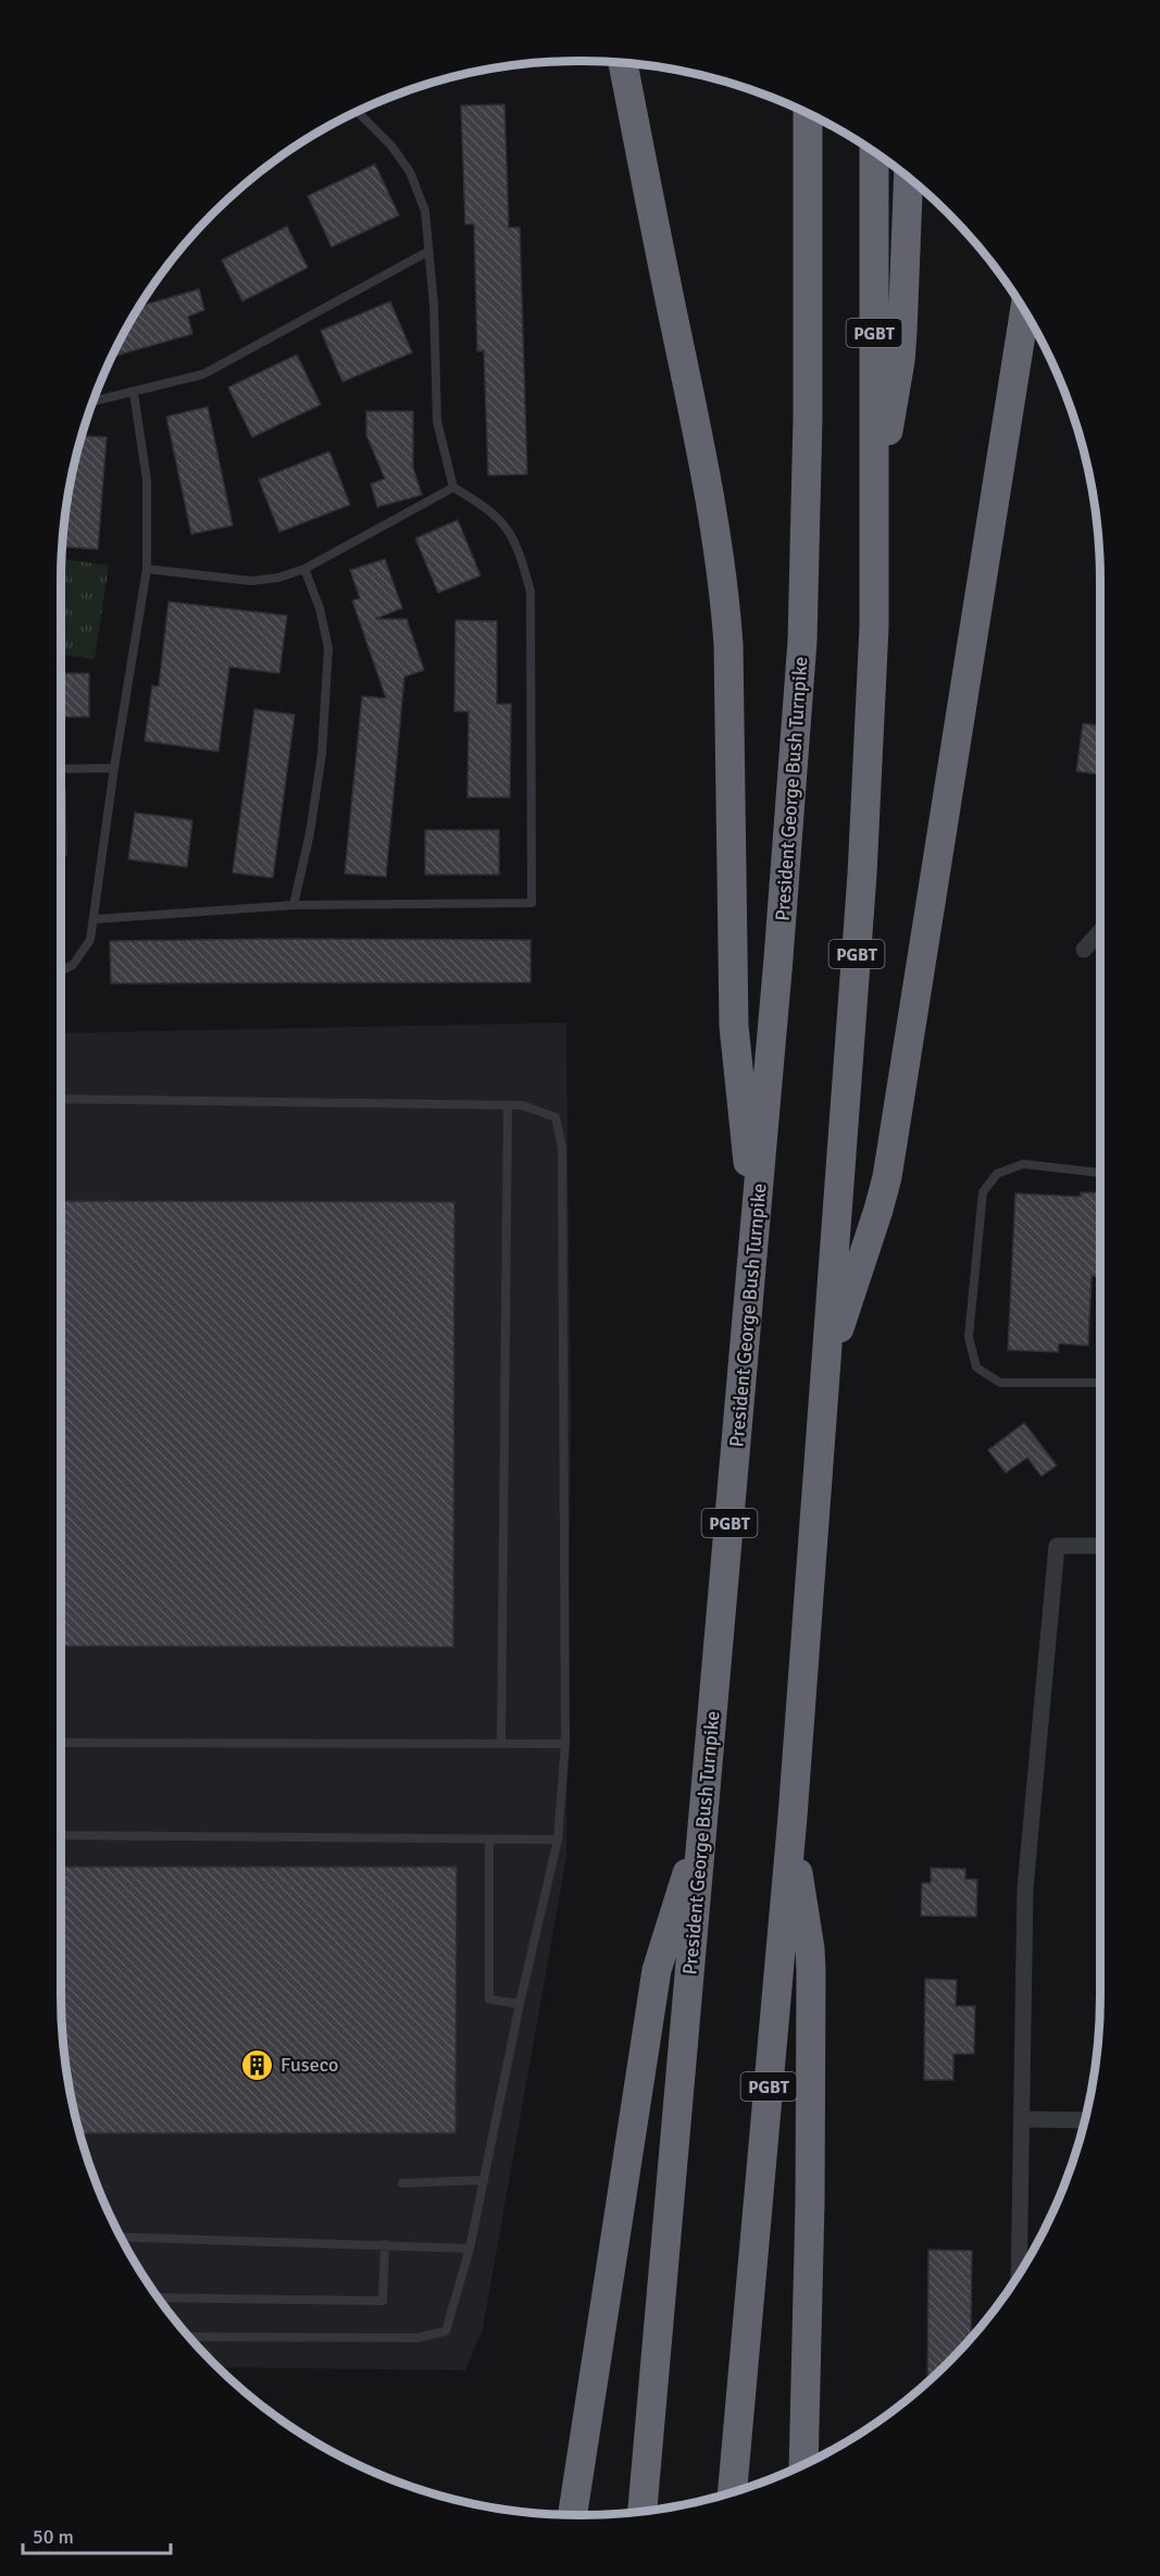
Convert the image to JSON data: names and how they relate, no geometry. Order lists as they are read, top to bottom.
{
  "streets": {
    "highway": ["PGBT", "President George Bush Turnpike"]
  },
  "places": {
    "building": ["Fuseco"]
  },
  "scale_bar": "50 m"
}
